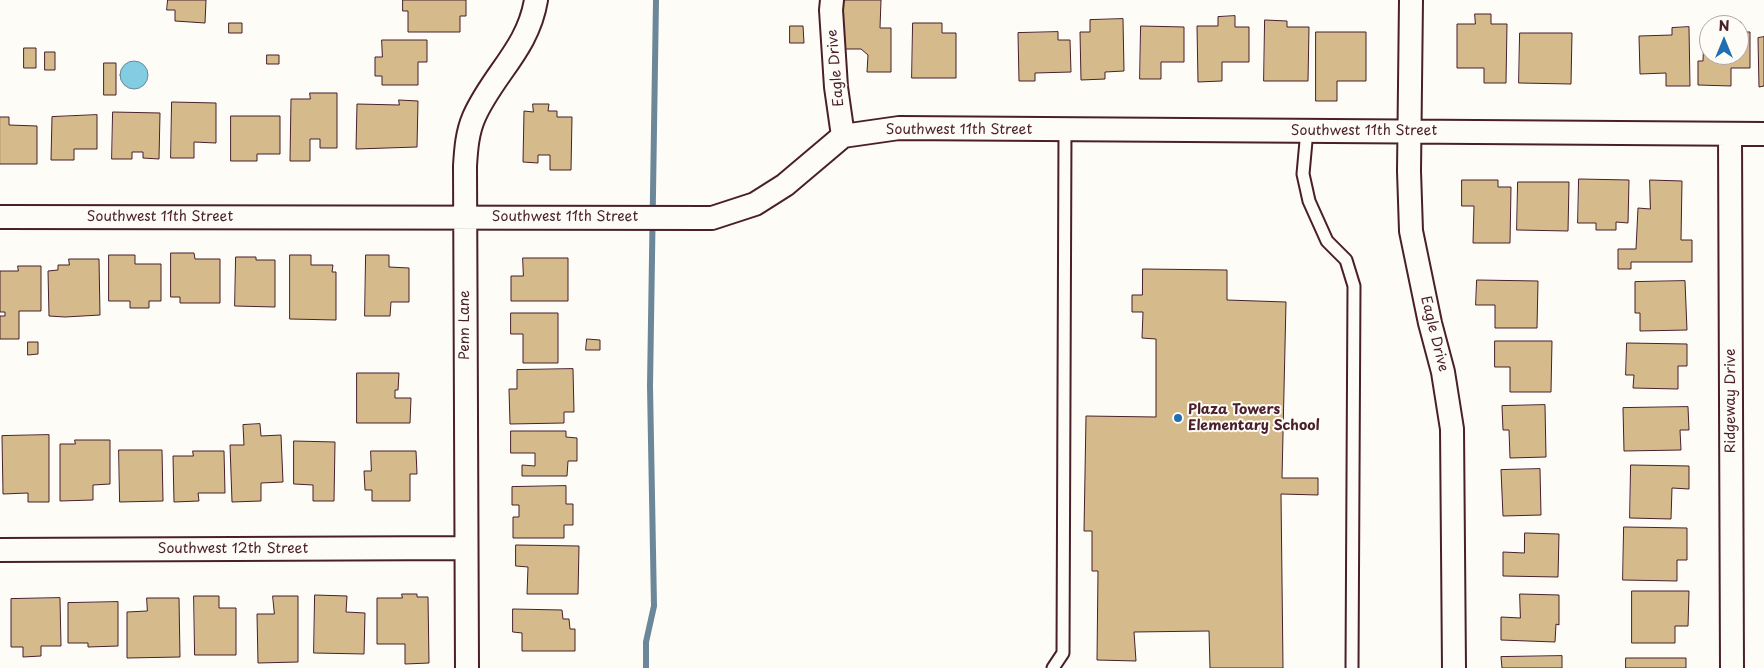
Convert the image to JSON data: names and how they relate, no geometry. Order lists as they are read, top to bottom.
{
  "streets": {
    "street": [
      "Eagle Drive",
      "Southwest 11th Street",
      "Penn Lane",
      "Ridgeway Drive",
      "Southwest 12th Street"
    ]
  },
  "crossings": [
    ["Eagle Drive", "Southwest 11th Street"],
    ["Southwest 11th Street", "Penn Lane"],
    ["Southwest 11th Street", "Ridgeway Drive"],
    ["Penn Lane", "Southwest 12th Street"]
  ],
  "places": ["Plaza Towers Elementary School"],
  "north": "top"
}
